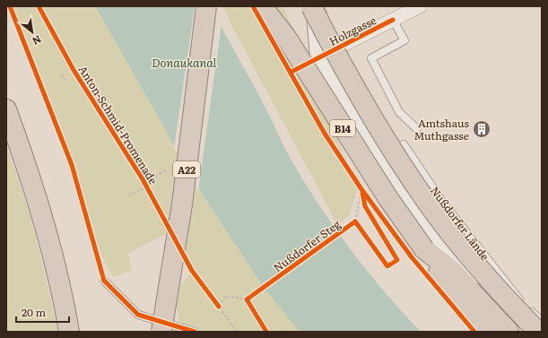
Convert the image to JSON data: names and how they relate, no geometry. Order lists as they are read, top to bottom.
{
  "streets": {
    "highway": ["B14", "A22"],
    "street": ["Holzgasse"],
    "lane": ["Nußdorfer Lände"],
    "cycle path": ["Anton-Schmid-Promenade", "Nußdorfer Steg"]
  },
  "water": ["Donaukanal"],
  "places": {
    "building": ["Amtshaus Muthgasse"]
  },
  "scale_bar": "20 m",
  "north": "bottom right"
}
